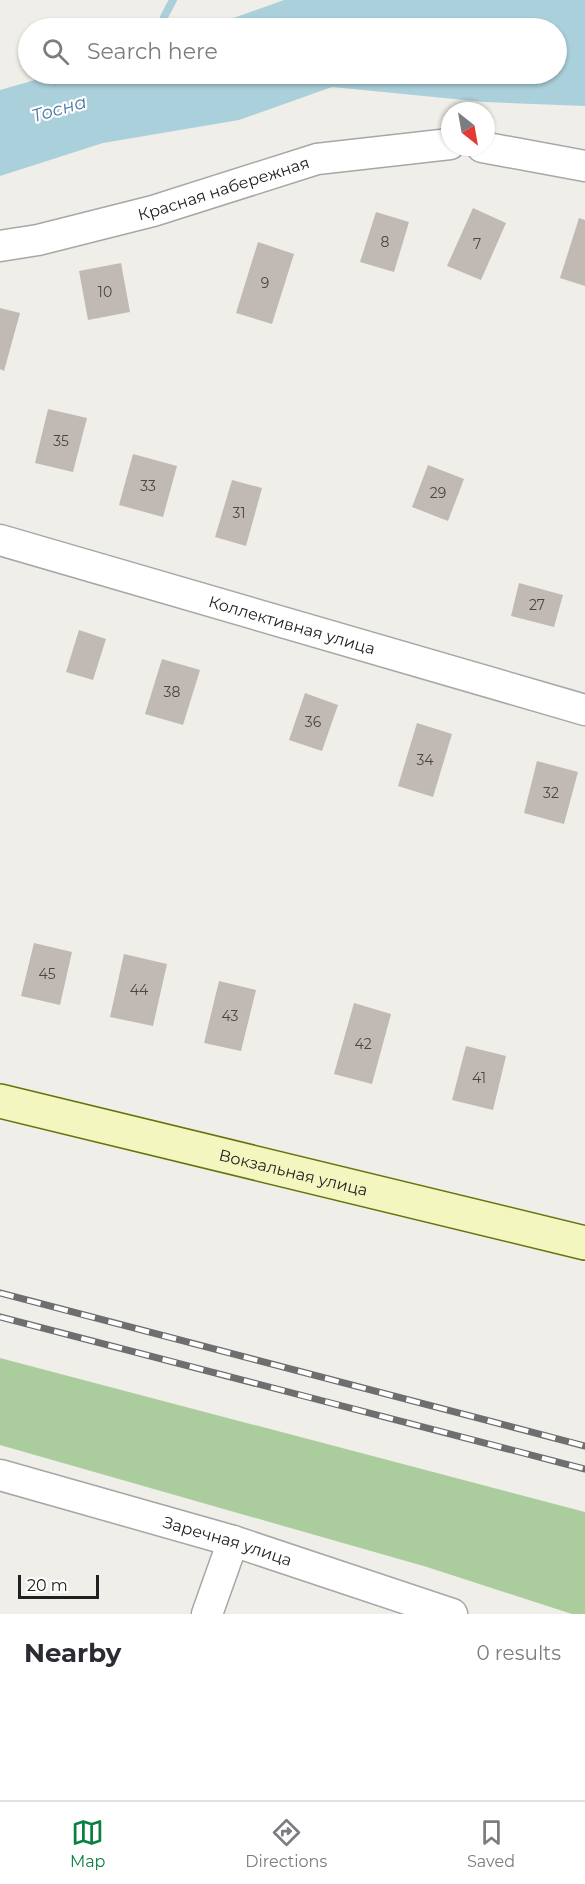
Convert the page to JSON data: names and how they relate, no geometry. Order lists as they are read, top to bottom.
{
  "streets": {
    "street": [
      "Красная набережная",
      "Коллективная улица",
      "Вокзальная улица",
      "Заречная улица"
    ]
  },
  "water": ["Тосна"],
  "house_numbers": [
    "8",
    "7",
    "9",
    "10",
    "35",
    "33",
    "29",
    "31",
    "27",
    "38",
    "36",
    "34",
    "32",
    "45",
    "44",
    "43",
    "42",
    "41"
  ],
  "scale_bar": "20 m",
  "north": "bottom right",
  "page": {
    "search": "Search here",
    "scale": "20 m",
    "heading": ["Nearby", "0 results"],
    "nav": ["Map", "Directions", "Saved"]
  }
}
